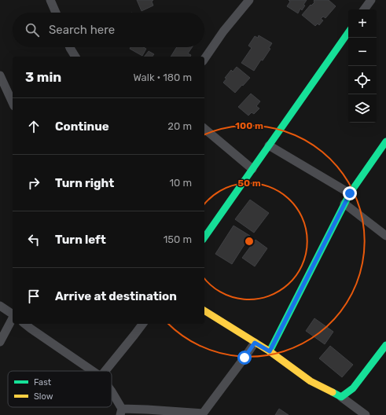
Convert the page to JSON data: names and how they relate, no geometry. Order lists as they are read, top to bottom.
{
  "legend": ["Fast", "Slow"],
  "page": {
    "map_buttons": ["+", "−"],
    "search": "Search here",
    "heading": ["3 min", "Walk · 180 m"],
    "list": [
      ["Continue", "20 m"],
      ["Turn right", "10 m"],
      ["Turn left", "150 m"],
      "Arrive at destination"
    ]
  },
  "rings": ["100 m", "50 m"]
}
